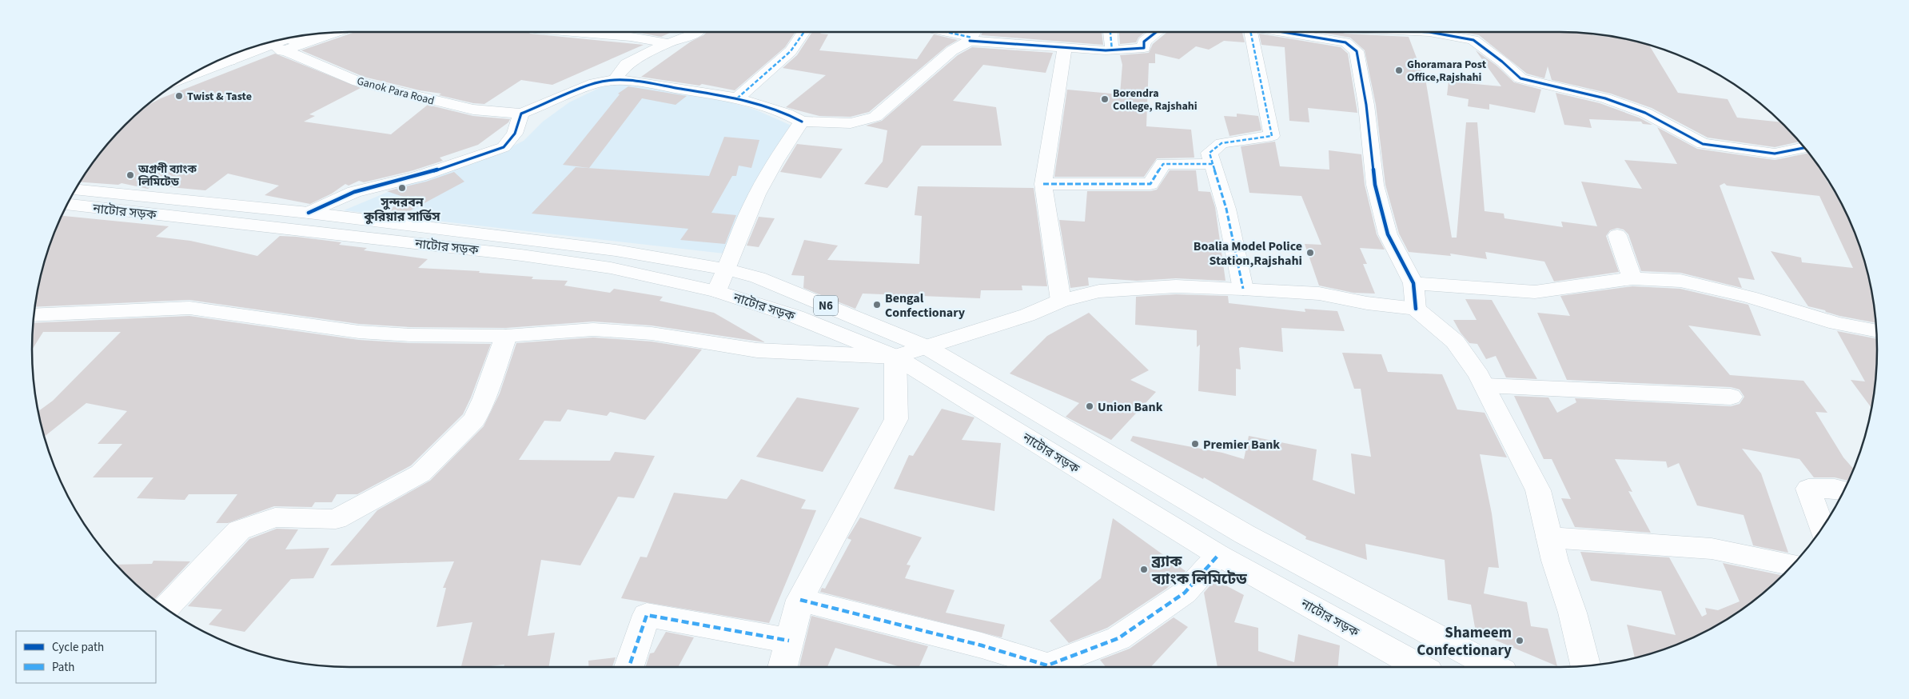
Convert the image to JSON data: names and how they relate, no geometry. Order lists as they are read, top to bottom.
{
  "streets": {
    "main road": ["Ganok Para Road", "নাটোর সড়ক", "N6"]
  },
  "places": [
    "Ghoramara Post Office,Rajshahi",
    "Twist & Taste",
    "Borendra College, Rajshahi",
    "অগ্রণী ব্যাংক লিমিটেড",
    "সুন্দরবন কুরিয়ার সার্ভিস",
    "Boalia Model Police Station,Rajshahi",
    "Bengal Confectionary",
    "Union Bank",
    "Premier Bank",
    "ব্র্যাক ব্যাংক লিমিটেড",
    "Shameem Confectionary"
  ],
  "legend": ["Cycle path", "Path"]
}
